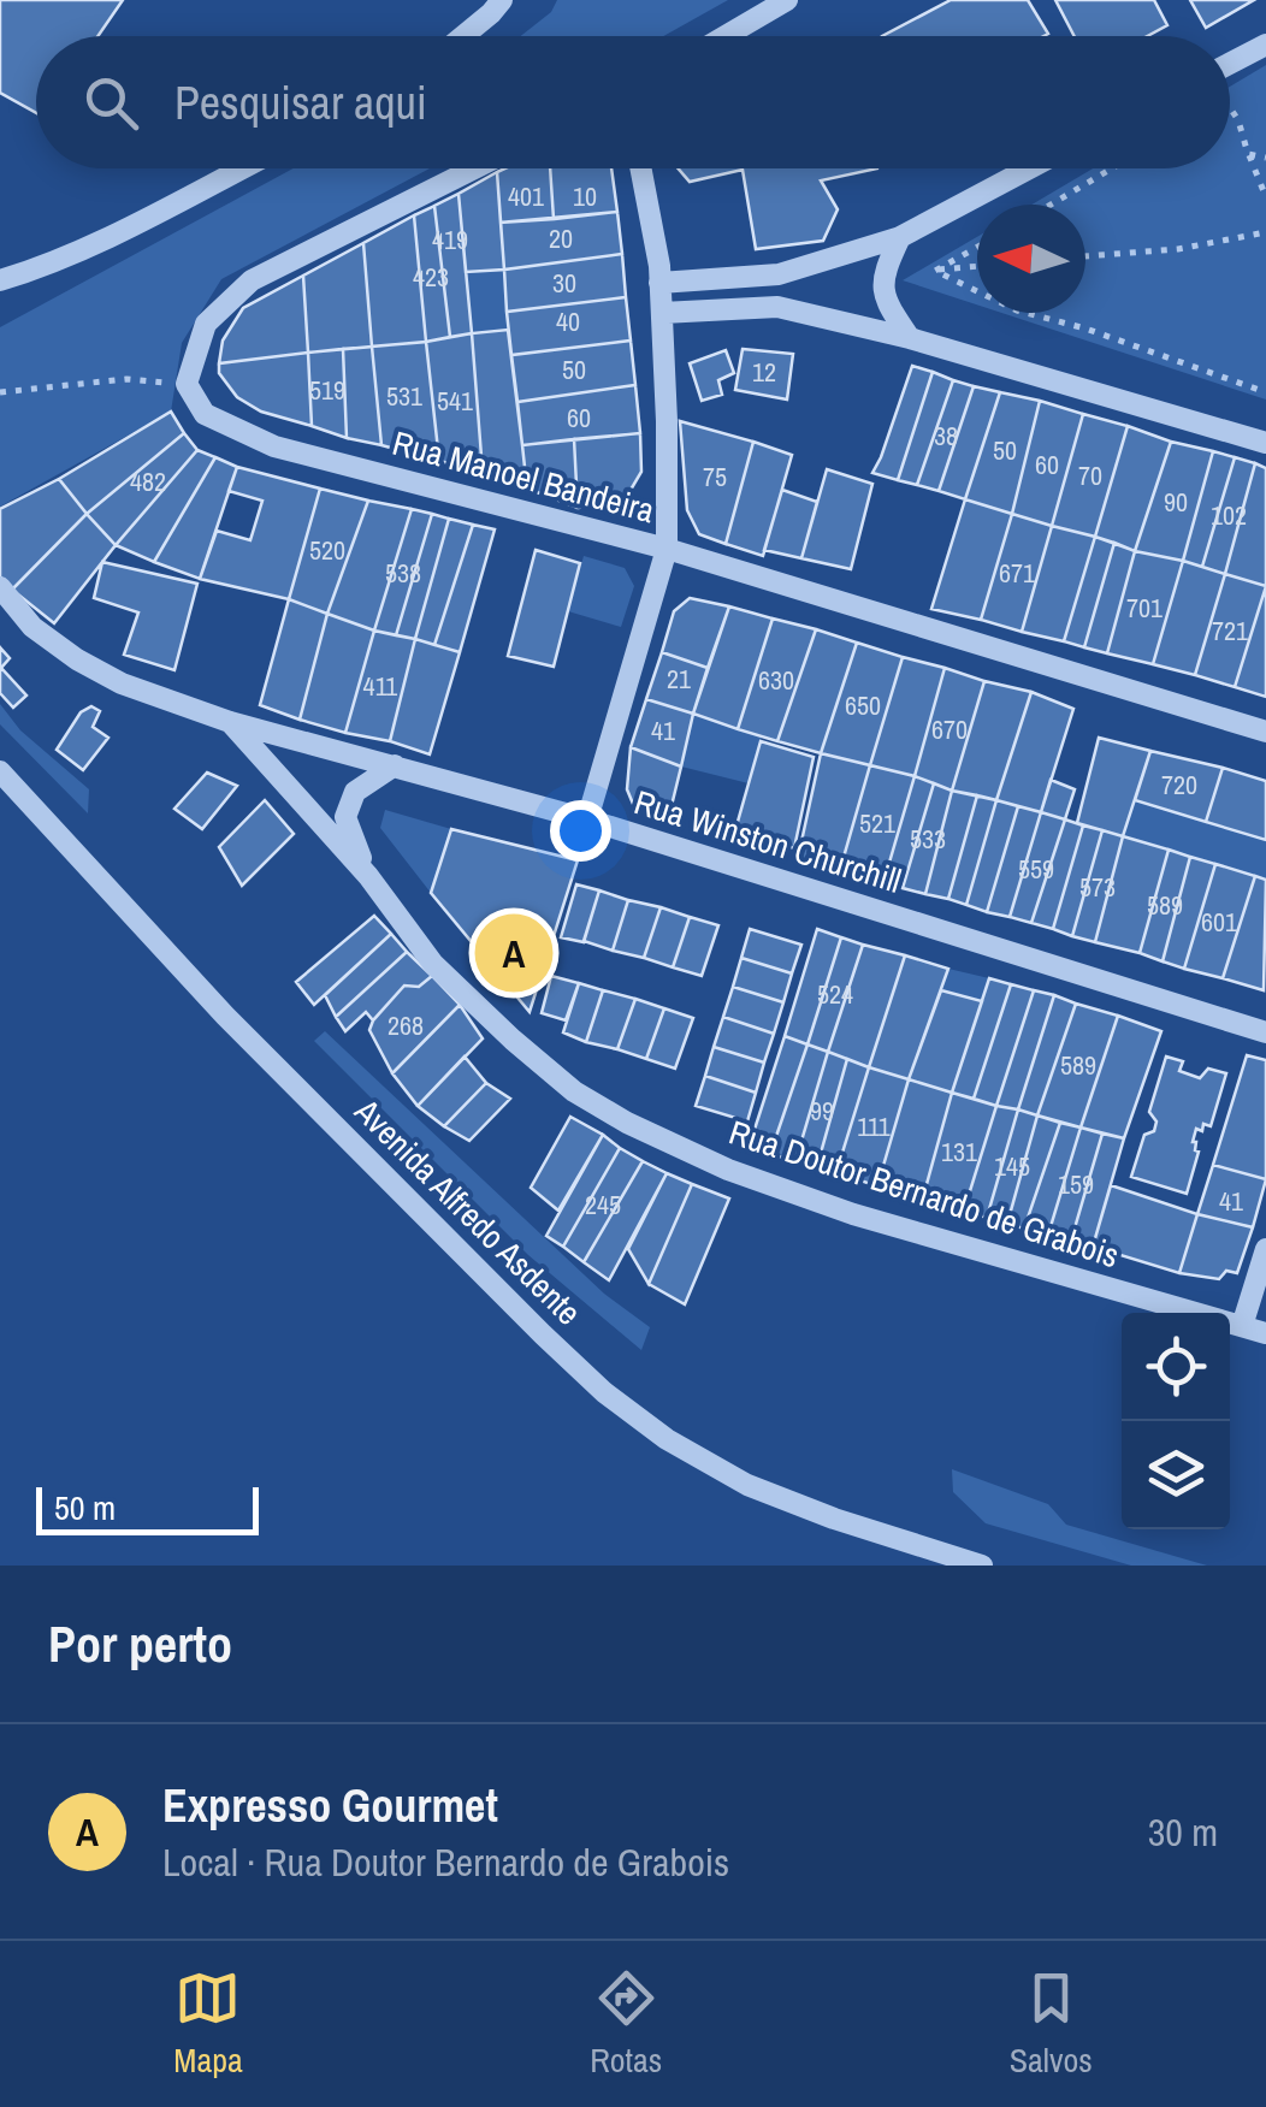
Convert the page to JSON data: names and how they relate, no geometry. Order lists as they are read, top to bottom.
{
  "streets": {
    "street": [
      "Rua Manoel Bandeira",
      "Rua Winston Churchill",
      "Rua Doutor Bernardo de Grabois",
      "Avenida Alfredo Asdente"
    ]
  },
  "crossings": [
    ["Rua Winston Churchill", "Rua Doutor Bernardo de Grabois"]
  ],
  "house_numbers": [
    "401",
    "10",
    "20",
    "419",
    "423",
    "30",
    "40",
    "50",
    "12",
    "519",
    "531",
    "541",
    "60",
    "38",
    "50",
    "60",
    "70",
    "75",
    "482",
    "90",
    "102",
    "520",
    "538",
    "671",
    "701",
    "721",
    "21",
    "630",
    "411",
    "650",
    "670",
    "41",
    "720",
    "521",
    "533",
    "559",
    "573",
    "589",
    "601",
    "524",
    "268",
    "589",
    "99",
    "111",
    "131",
    "145",
    "159",
    "41",
    "245"
  ],
  "scale_bar": "50 m",
  "north": "left",
  "page": {
    "search": "Pesquisar aqui",
    "pins": "A",
    "scale": "50 m",
    "heading": "Por perto",
    "list": [
      {
        "mark": "A",
        "name": "Expresso Gourmet",
        "note": "Local · Rua Doutor Bernardo de Grabois",
        "value": "30 m"
      }
    ],
    "nav": ["Mapa", "Rotas", "Salvos"]
  }
}
